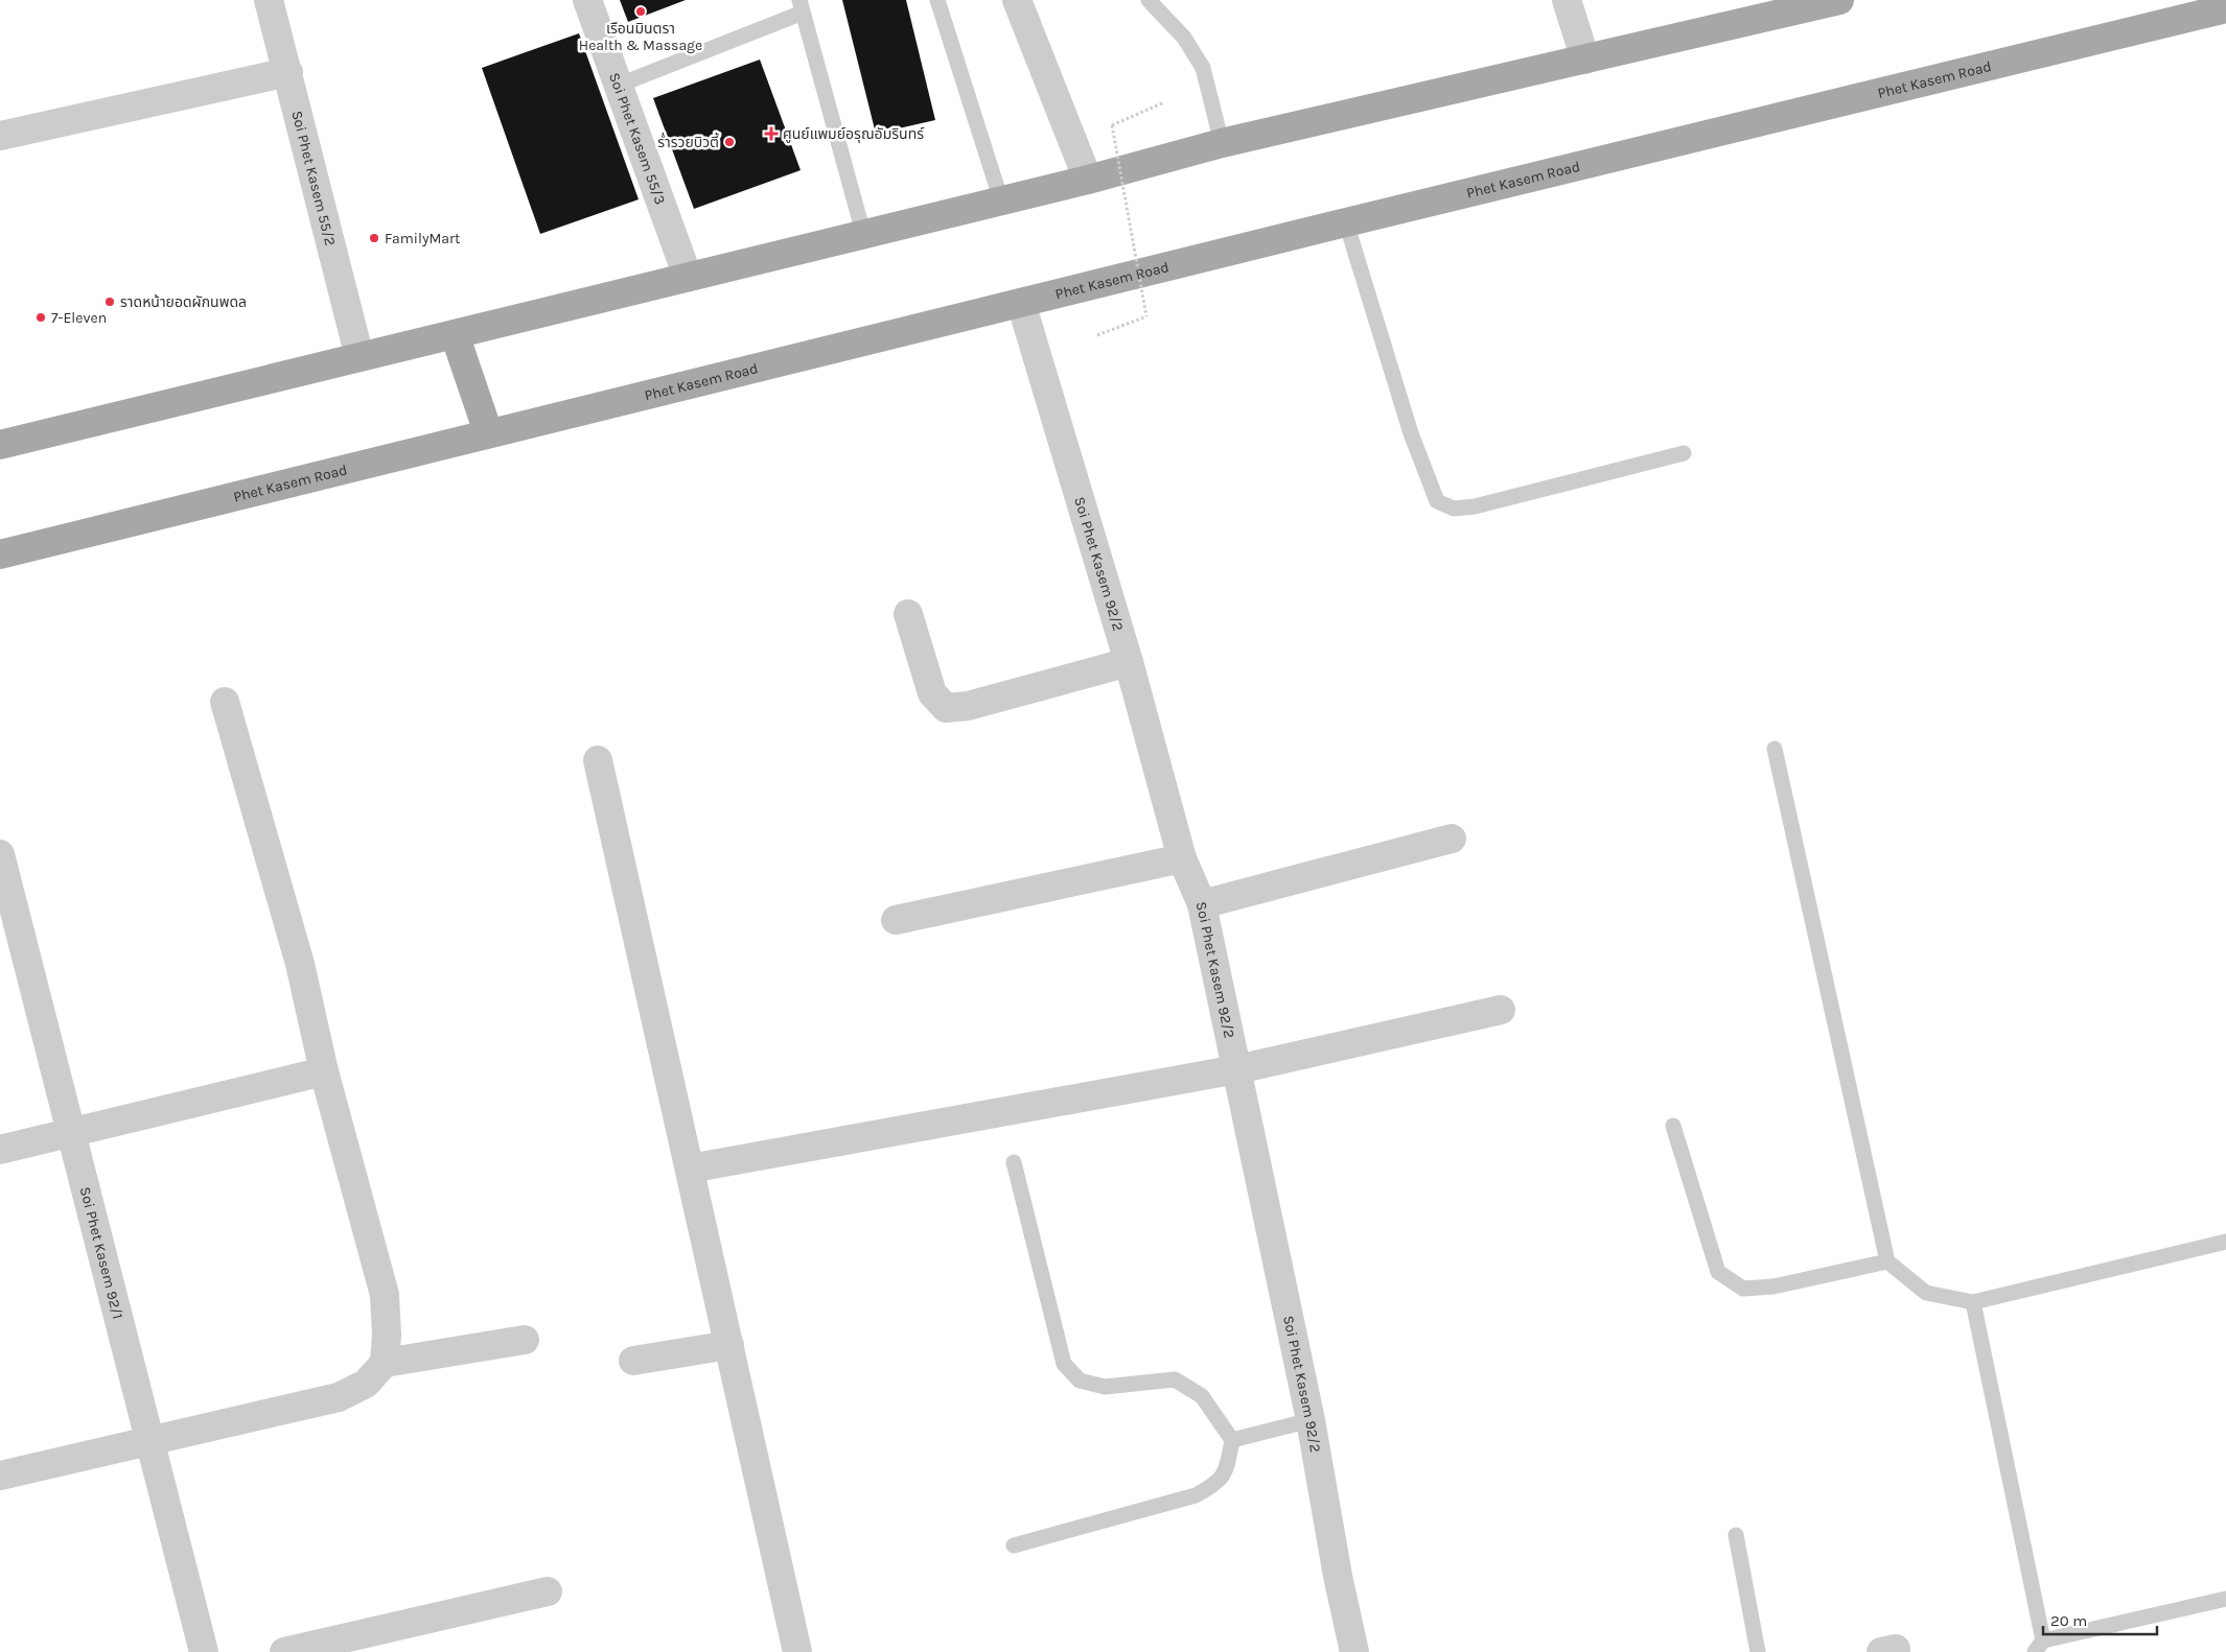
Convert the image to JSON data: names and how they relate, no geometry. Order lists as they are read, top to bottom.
{
  "streets": {
    "main road": ["Phet Kasem Road"],
    "street": [
      "Soi Phet Kasem 55/3",
      "Soi Phet Kasem 55/2",
      "Soi Phet Kasem 92/2",
      "Soi Phet Kasem 92/1"
    ]
  },
  "crossings": [
    ["Phet Kasem Road", "Soi Phet Kasem 92/2"]
  ],
  "places": {
    "other": [
      "เรือนมินตรา Health & Massage",
      "ร่ำรวยบิวตี้",
      "FamilyMart",
      "ราดหน้ายอดผักนพดล",
      "7-Eleven"
    ],
    "health": ["ศูนย์แพมย์อรุณอัมรินทร์"]
  },
  "scale_bar": "20 m"
}
